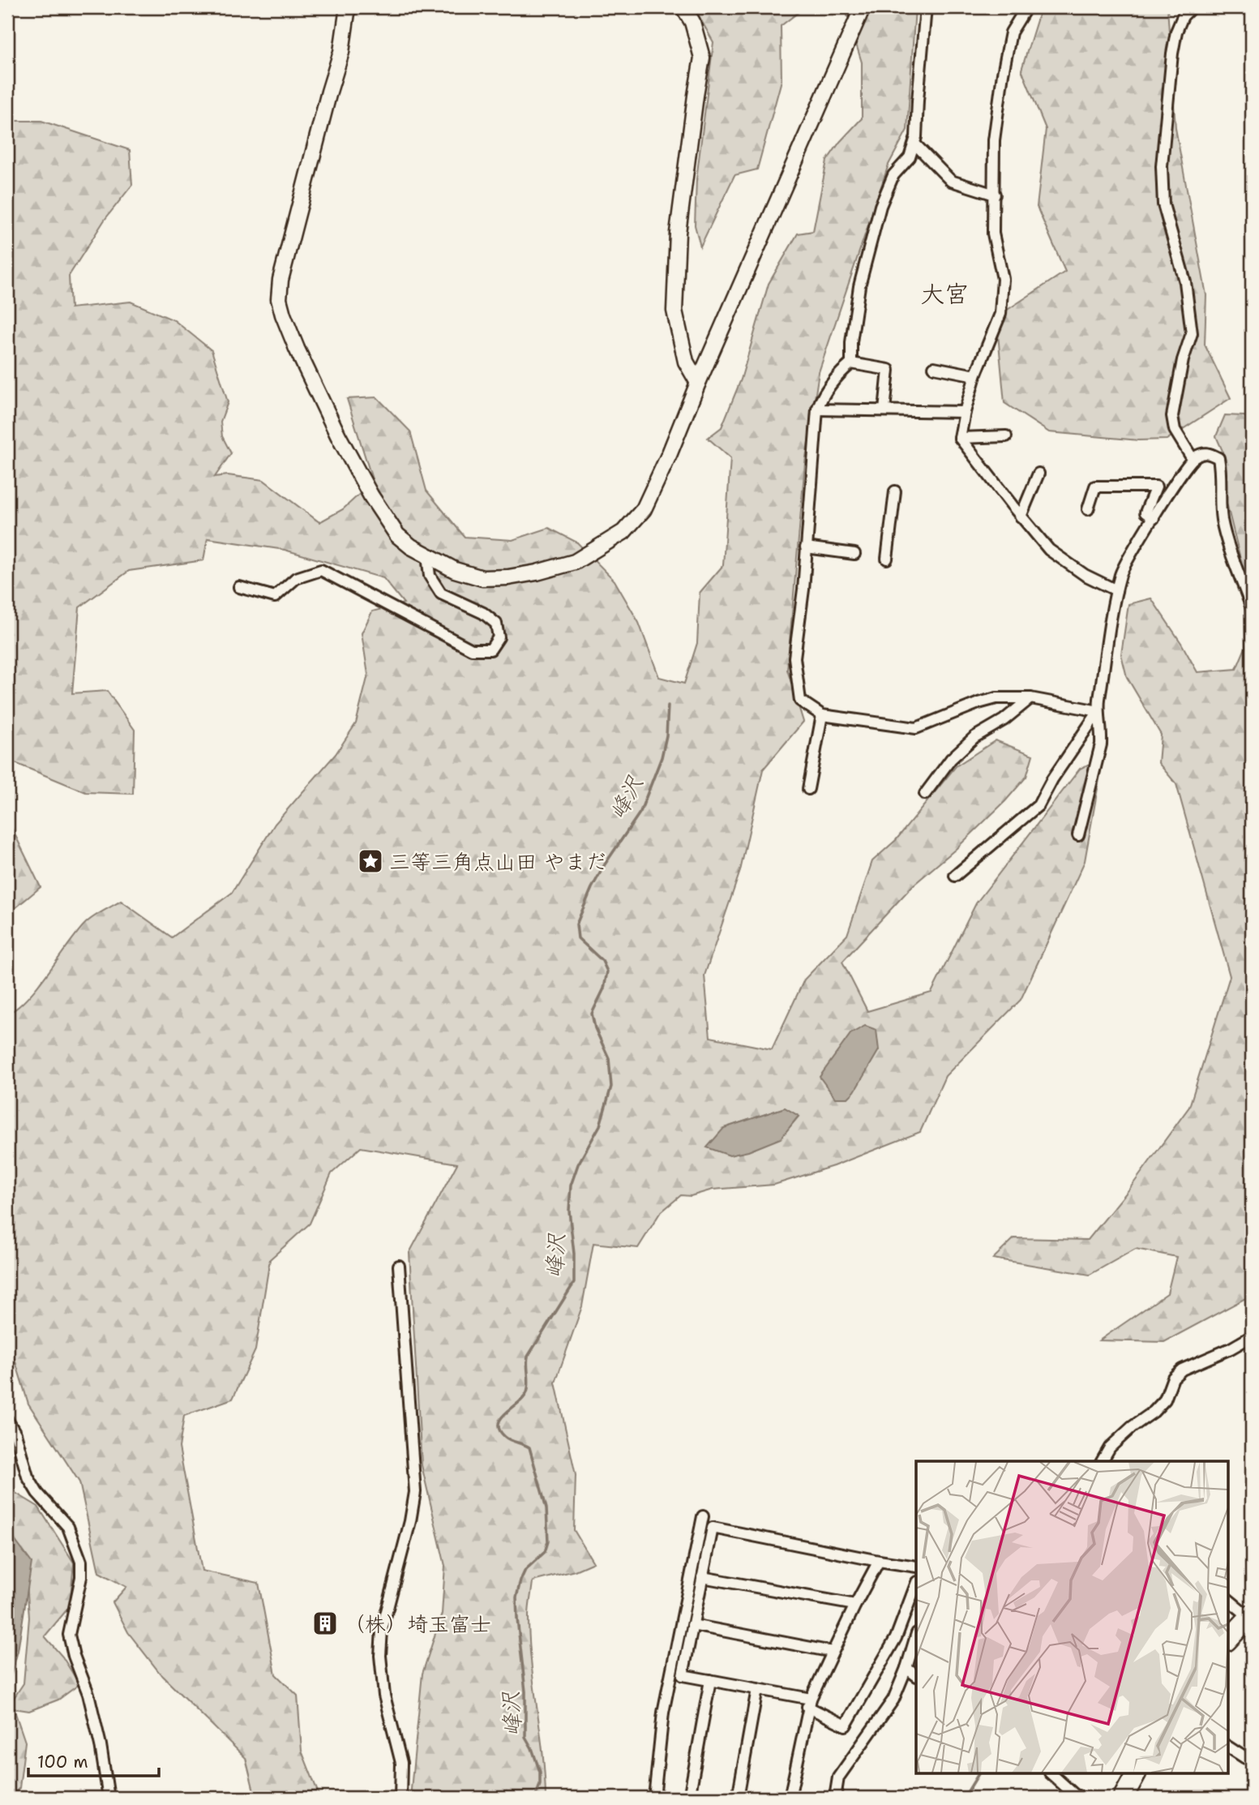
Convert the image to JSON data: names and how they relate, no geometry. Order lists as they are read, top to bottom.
{
  "districts": ["大宮"],
  "water": ["峰沢"],
  "places": {
    "place": ["三等三角点山田 やまだ"],
    "building": ["（株）埼玉富士"]
  },
  "scale_bar": "100 m"
}
